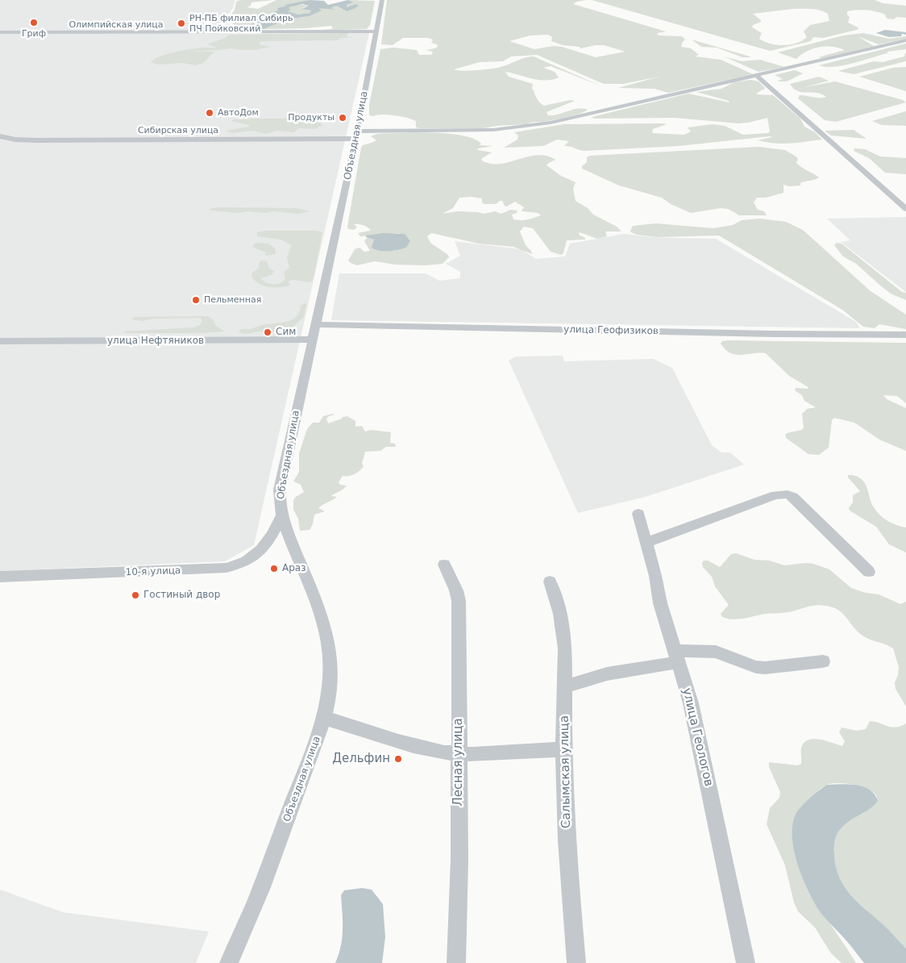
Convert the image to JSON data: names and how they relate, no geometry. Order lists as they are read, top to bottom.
{
  "streets": {
    "street": [
      "Олимпийская улица",
      "Сибирская улица",
      "Объездная улица",
      "улица Геофизиков",
      "улица Нефтяников",
      "10-я улица",
      "улица Геологов",
      "Лесная улица",
      "Салымская улица"
    ]
  },
  "crossings": [
    ["Олимпийская улица", "Объездная улица"],
    ["Сибирская улица", "Объездная улица"],
    ["Объездная улица", "улица Геофизиков"],
    ["Объездная улица", "улица Нефтяников"],
    ["Объездная улица", "10-я улица"]
  ],
  "places": [
    "Гриф",
    "РН-ПБ филиал Сибирь ПЧ Пойковский",
    "АвтоДом",
    "Продукты",
    "Пельменная",
    "Сим",
    "Араз",
    "Гостиный двор",
    "Дельфин"
  ]
}
